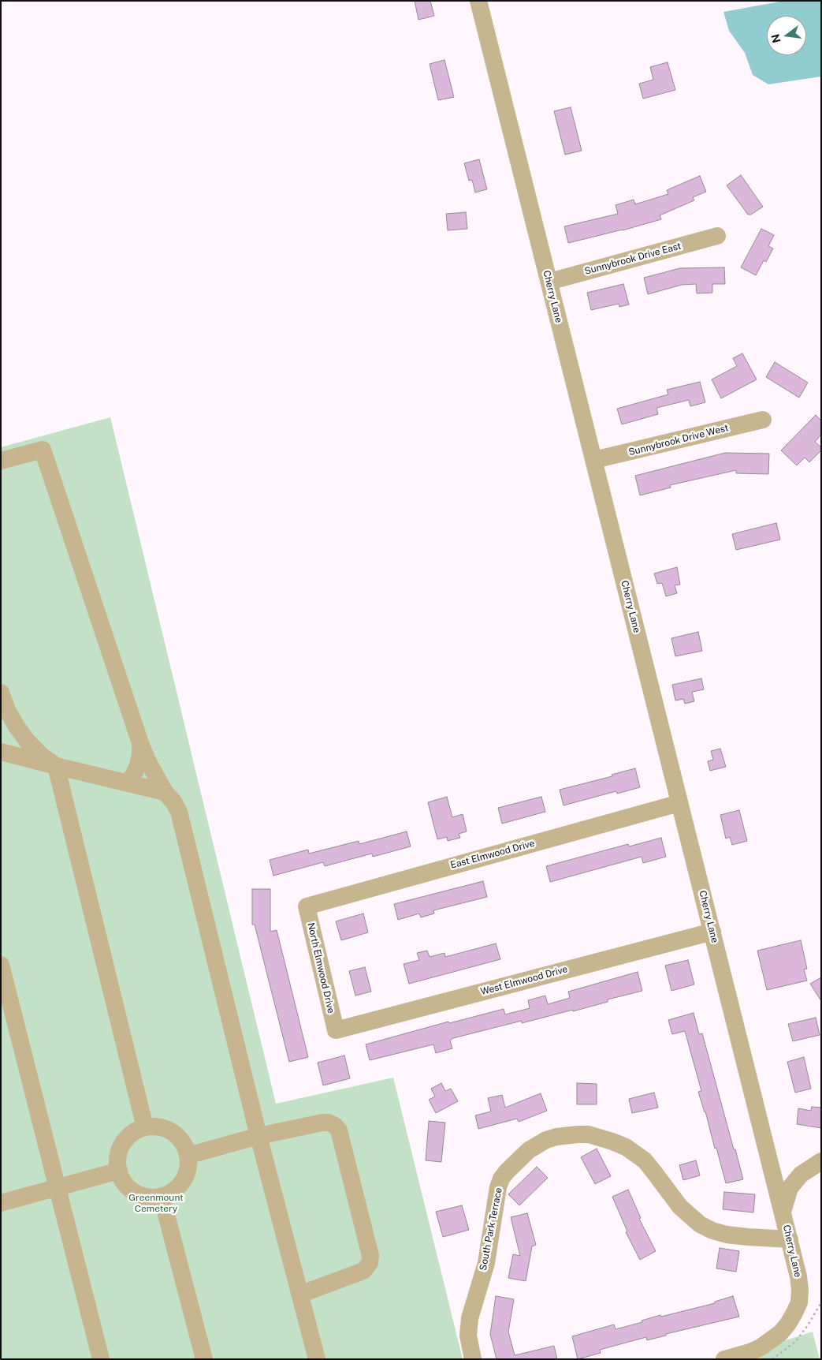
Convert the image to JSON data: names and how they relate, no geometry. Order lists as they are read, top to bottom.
{
  "streets": {
    "street": [
      "Sunnybrook Drive East",
      "Cherry Lane",
      "Sunnybrook Drive West",
      "East Elmwood Drive",
      "North Elmwood Drive",
      "West Elmwood Drive",
      "South Park Terrace"
    ]
  },
  "crossings": [
    ["Sunnybrook Drive East", "Cherry Lane"],
    ["Cherry Lane", "Sunnybrook Drive West"],
    ["Cherry Lane", "East Elmwood Drive"],
    ["Cherry Lane", "West Elmwood Drive"],
    ["Cherry Lane", "South Park Terrace"],
    ["East Elmwood Drive", "North Elmwood Drive"],
    ["North Elmwood Drive", "West Elmwood Drive"]
  ],
  "parks": ["Greenmount Cemetery"],
  "north": "left"
}
